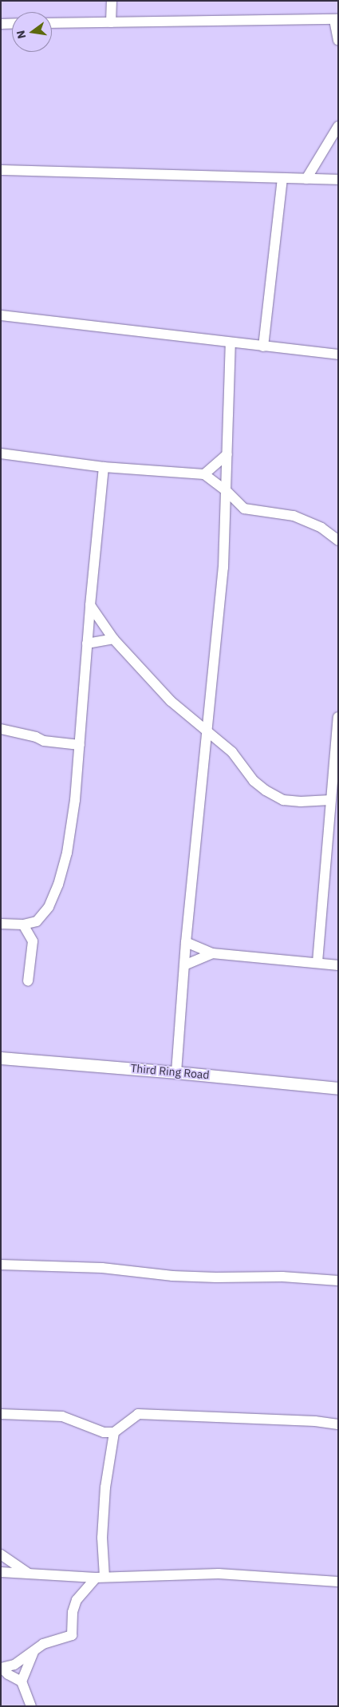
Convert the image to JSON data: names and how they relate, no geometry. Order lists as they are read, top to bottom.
{
  "streets": {
    "street": ["Third Ring Road"]
  },
  "north": "left"
}
